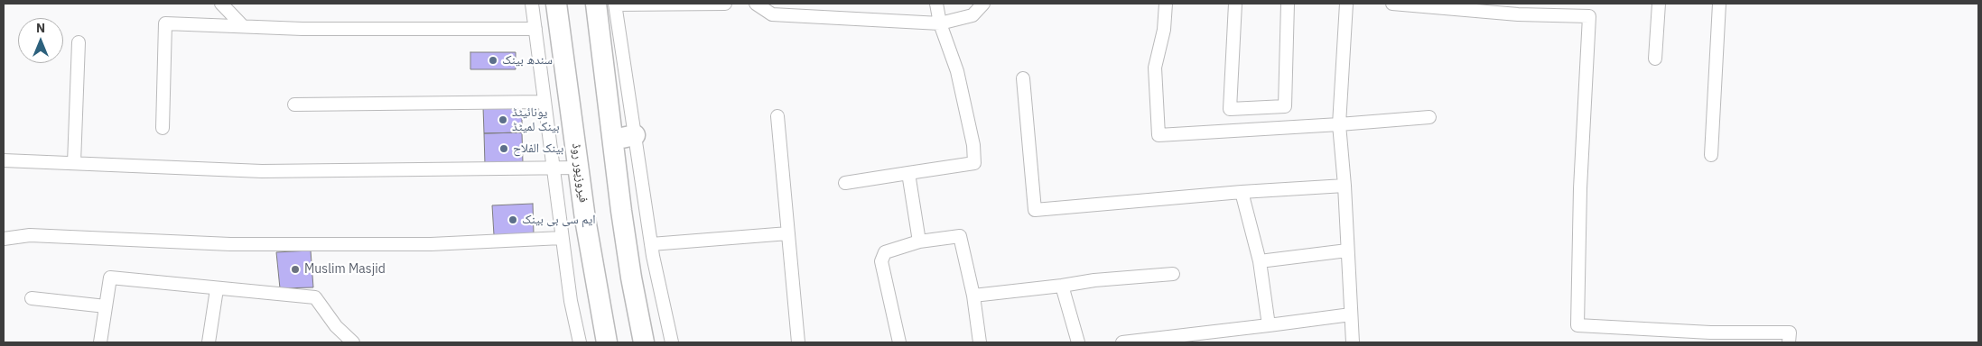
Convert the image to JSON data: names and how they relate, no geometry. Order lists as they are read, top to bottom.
{
  "streets": {
    "highway": ["فیروزپور روڈ"]
  },
  "places": [
    "سندھ بینک",
    "یونائیٹڈ بینک لمیٹڈ",
    "بینک الفلاح",
    "ایم سی بی بینک",
    "Muslim Masjid"
  ],
  "north": "top"
}
